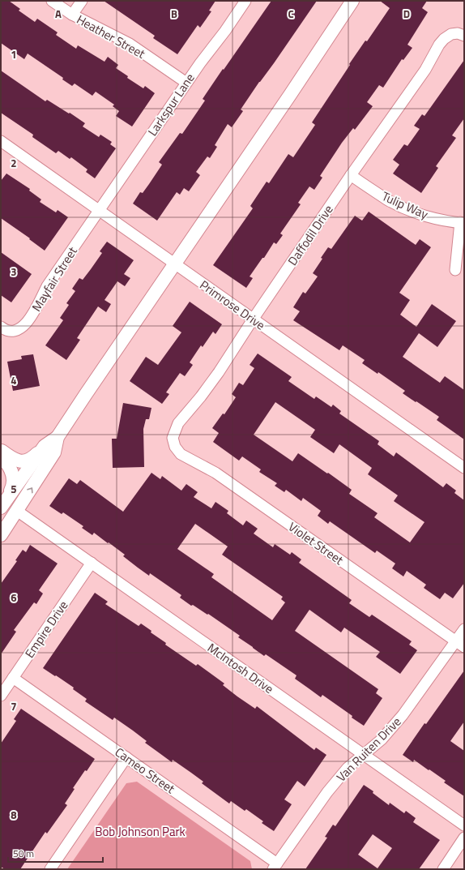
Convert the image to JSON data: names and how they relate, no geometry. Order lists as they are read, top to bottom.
{
  "streets": {
    "street": [
      "Heather Street",
      "Larkspur Lane",
      "Tulip Way",
      "Daffodil Drive",
      "Mayfair Street",
      "Primrose Drive",
      "Violet Street",
      "Empire Drive",
      "McIntosh Drive",
      "Van Ruiten Drive",
      "Cameo Street"
    ]
  },
  "crossings": [
    ["Heather Street", "Larkspur Lane"],
    ["Larkspur Lane", "Mayfair Street"],
    ["Larkspur Lane", "Primrose Drive"],
    ["Tulip Way", "Daffodil Drive"],
    ["Daffodil Drive", "Primrose Drive"],
    ["Daffodil Drive", "Violet Street"],
    ["Mayfair Street", "Primrose Drive"],
    ["Violet Street", "Van Ruiten Drive"],
    ["Empire Drive", "McIntosh Drive"],
    ["Empire Drive", "Cameo Street"],
    ["McIntosh Drive", "Van Ruiten Drive"],
    ["Van Ruiten Drive", "Cameo Street"]
  ],
  "parks": ["Bob Johnson Park"],
  "scale_bar": "50 m",
  "grid": {
    "columns": [
      "A",
      "B",
      "C",
      "D"
    ],
    "rows": [
      "1",
      "2",
      "3",
      "4",
      "5",
      "6",
      "7",
      "8"
    ]
  }
}
